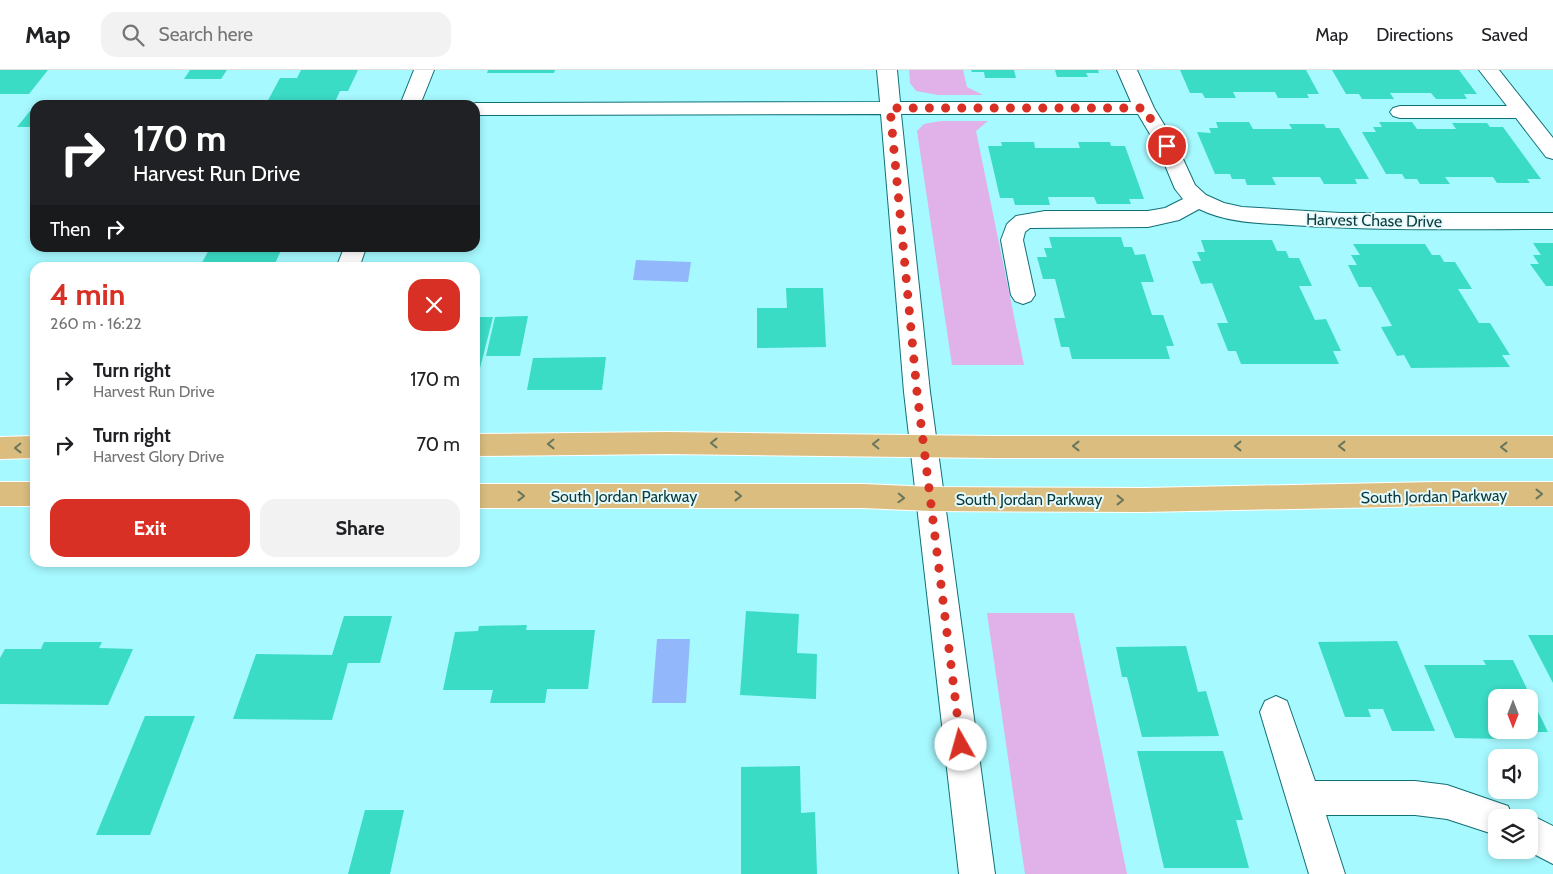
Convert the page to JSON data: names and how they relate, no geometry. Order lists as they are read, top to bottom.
{
  "streets": {
    "main road": ["South Jordan Parkway"],
    "street": ["Harvest Chase Drive"]
  },
  "north": "bottom",
  "page": {
    "header": "Map",
    "search": "Search here",
    "nav": ["Map", "Directions", "Saved"],
    "turn": ["170 m", "Harvest Run Drive"],
    "then": "Then",
    "heading": ["4 min", "260 m · 16:22"],
    "list": [
      {
        "name": "Turn right",
        "note": "Harvest Run Drive",
        "value": "170 m"
      },
      {
        "name": "Turn right",
        "note": "Harvest Glory Drive",
        "value": "70 m"
      }
    ],
    "buttons": ["Exit", "Share"]
  }
}
